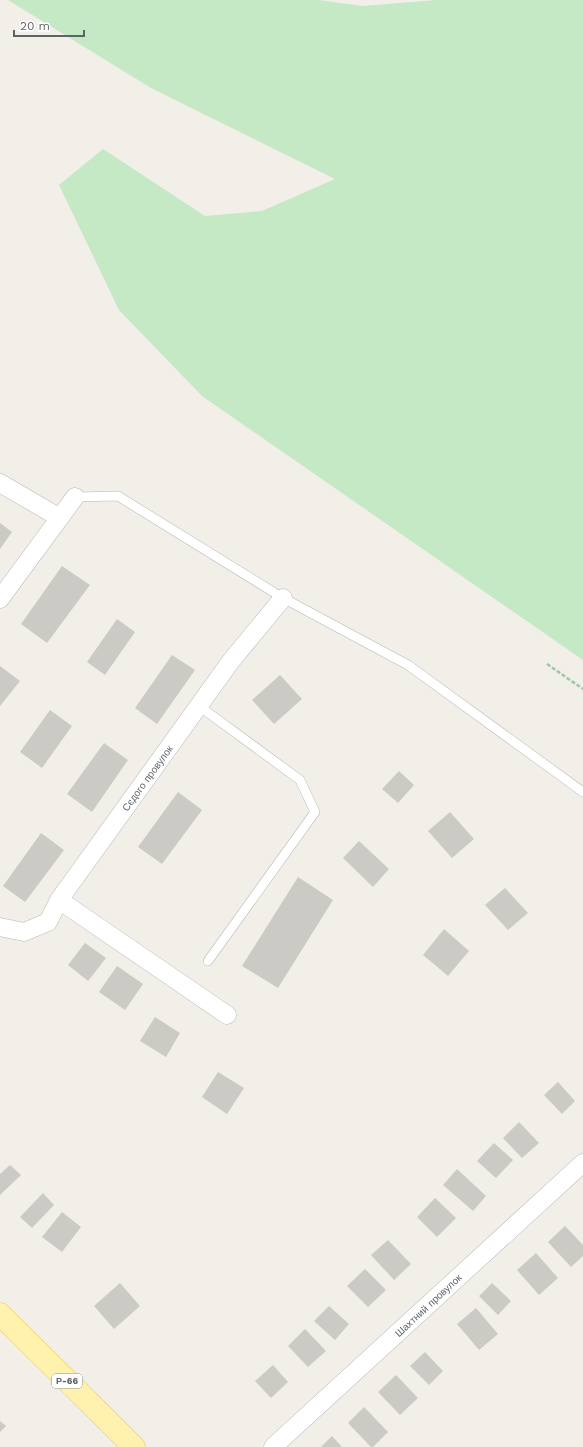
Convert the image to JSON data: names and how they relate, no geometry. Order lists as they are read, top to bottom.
{
  "streets": {
    "main road": ["Р-66"],
    "street": ["Сєдого провулок", "Шахтний провулок"]
  },
  "scale_bar": "20 m"
}
